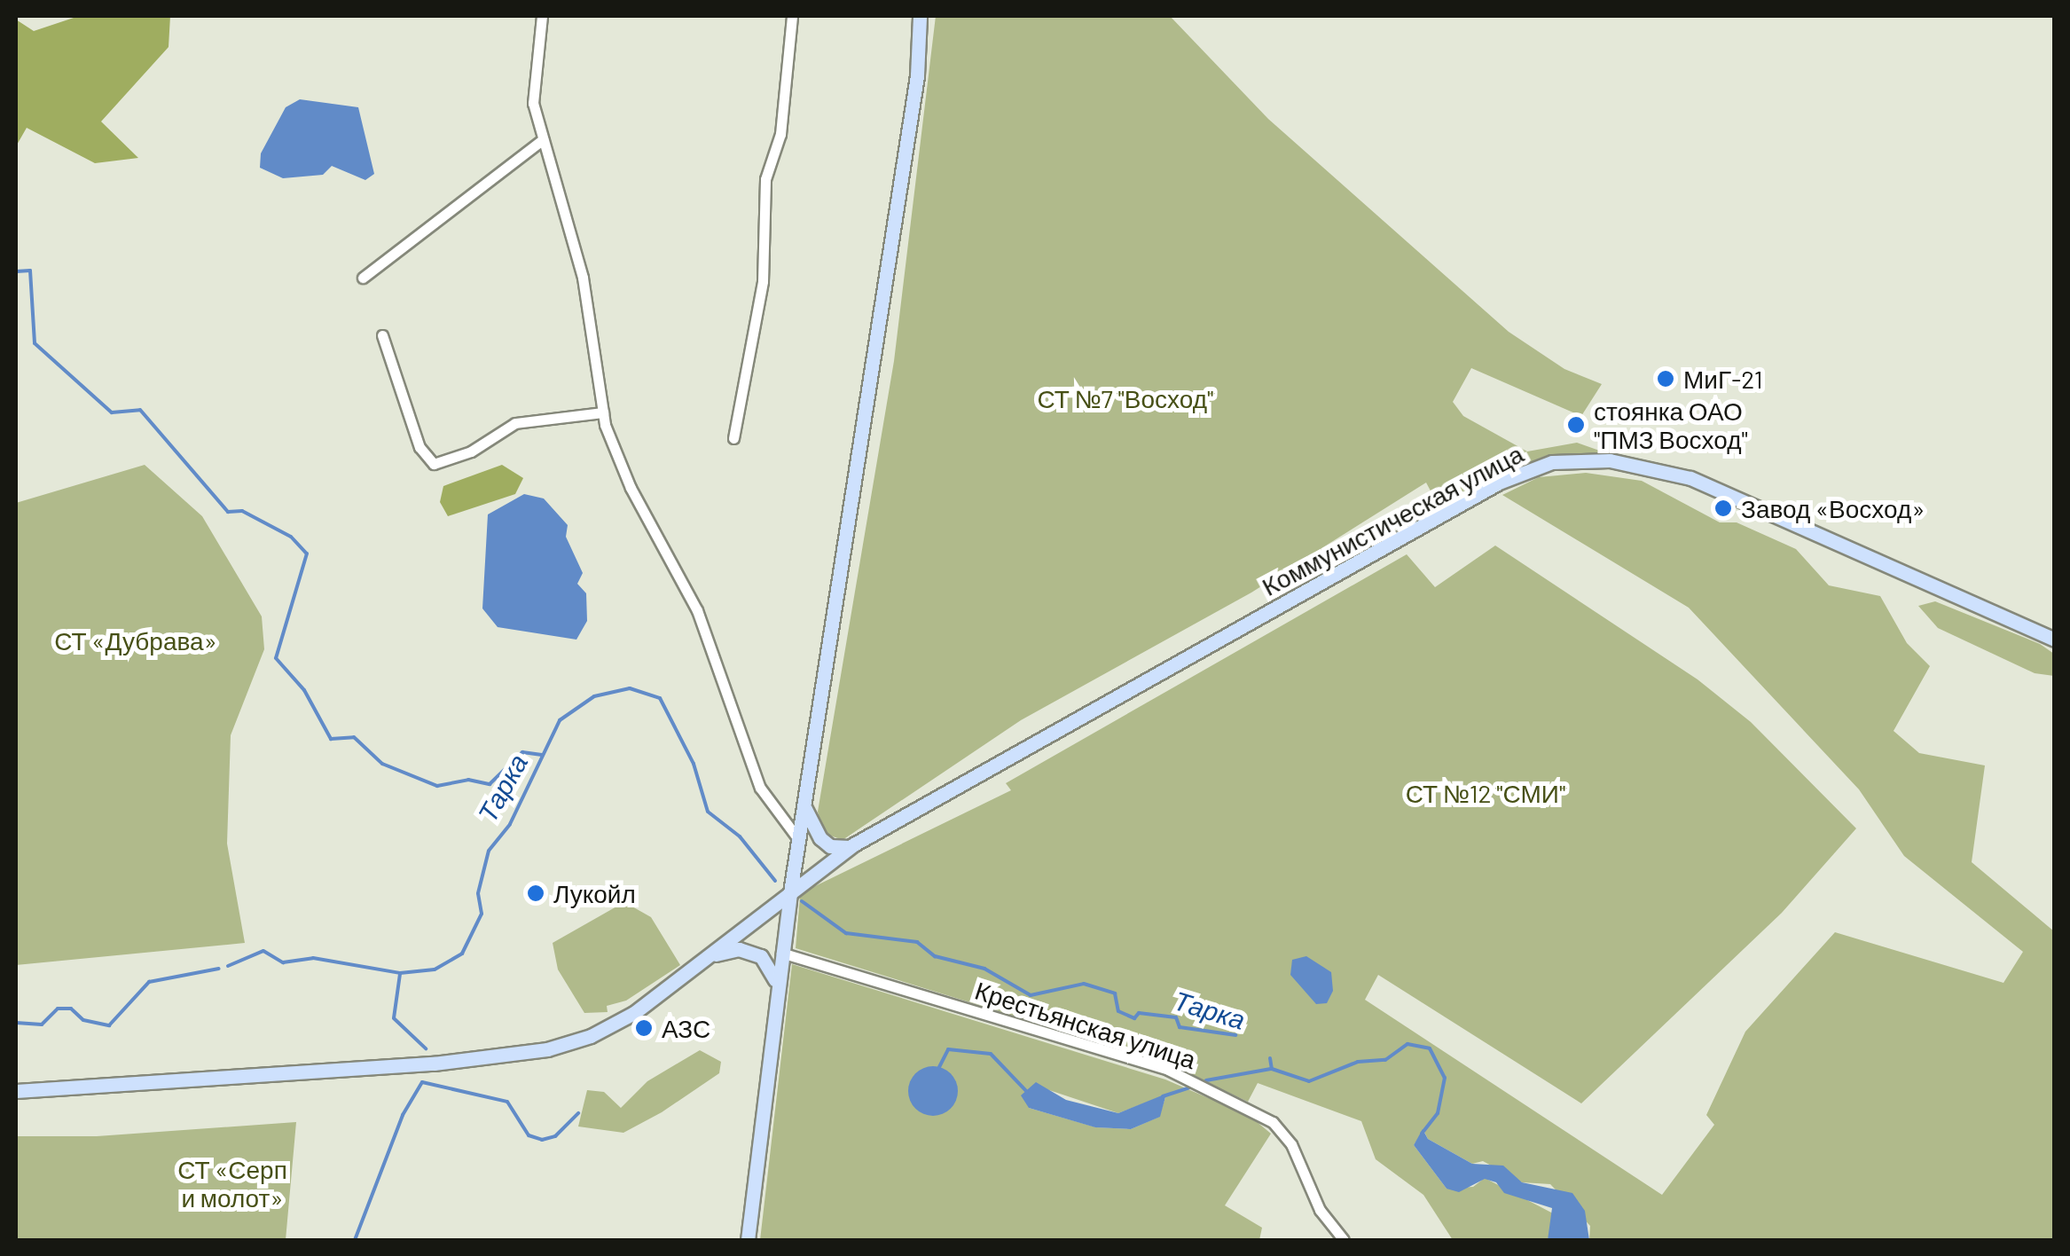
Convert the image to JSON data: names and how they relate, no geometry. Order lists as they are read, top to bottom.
{
  "streets": {
    "main road": ["Коммунистическая улица"],
    "street": ["Крестьянская улица"]
  },
  "water": ["Тарка"],
  "parks": [
    "СТ №7 \"Восход\"",
    "СТ «Дубрава»",
    "СТ №12 \"СМИ\"",
    "СТ «Серп и молот»"
  ],
  "places": [
    "МиГ-21",
    "стоянка ОАО \"ПМЗ Восход\"",
    "Завод «Восход»",
    "Лукойл",
    "АЗС"
  ]
}
